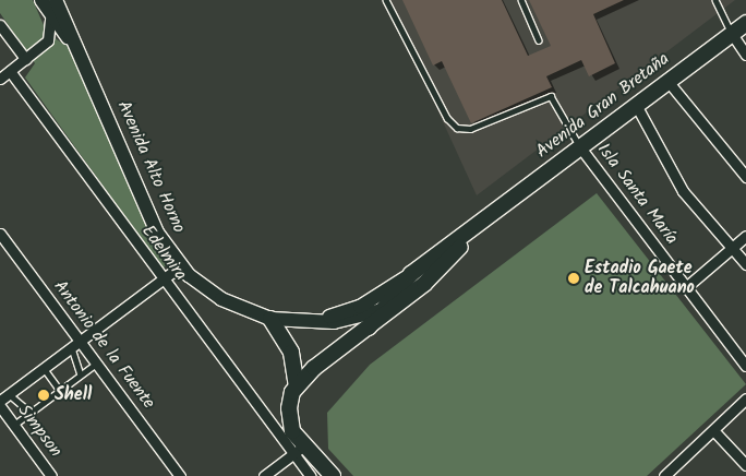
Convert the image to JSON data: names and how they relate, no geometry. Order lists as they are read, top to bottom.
{
  "streets": {
    "main road": ["Avenida Gran Bretaña", "Avenida Alto Horno"],
    "street": [
      "Isla Santa María",
      "Edelmira",
      "Antonio de la Fuente",
      "Simpson"
    ]
  },
  "crossings": [
    ["Avenida Gran Bretaña", "Avenida Alto Horno"],
    ["Avenida Gran Bretaña", "Isla Santa María"]
  ],
  "places": ["Estadio Gaete de Talcahuano", "Shell"]
}
